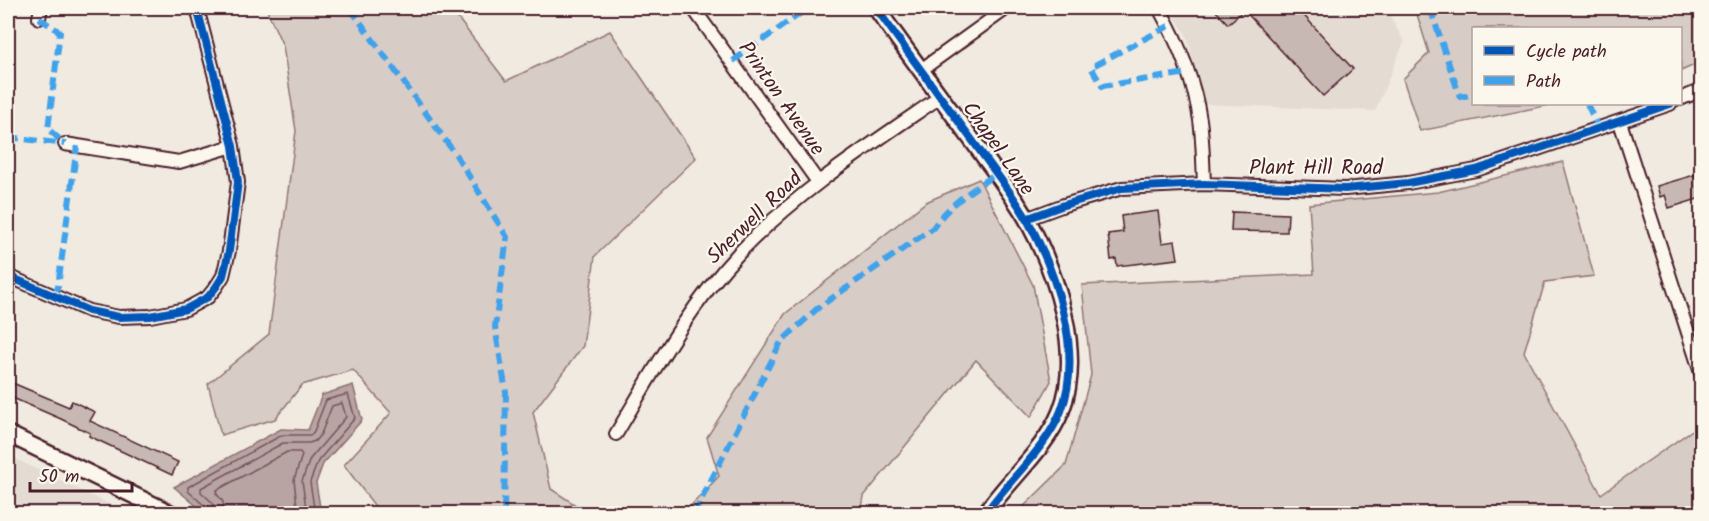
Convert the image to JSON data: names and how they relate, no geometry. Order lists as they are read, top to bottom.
{
  "streets": {
    "street": [
      "Printon Avenue",
      "Chapel Lane",
      "Plant Hill Road",
      "Sherwell Road"
    ]
  },
  "crossings": [
    ["Printon Avenue", "Sherwell Road"],
    ["Chapel Lane", "Plant Hill Road"],
    ["Chapel Lane", "Sherwell Road"]
  ],
  "legend": ["Cycle path", "Path"],
  "scale_bar": "50 m"
}
